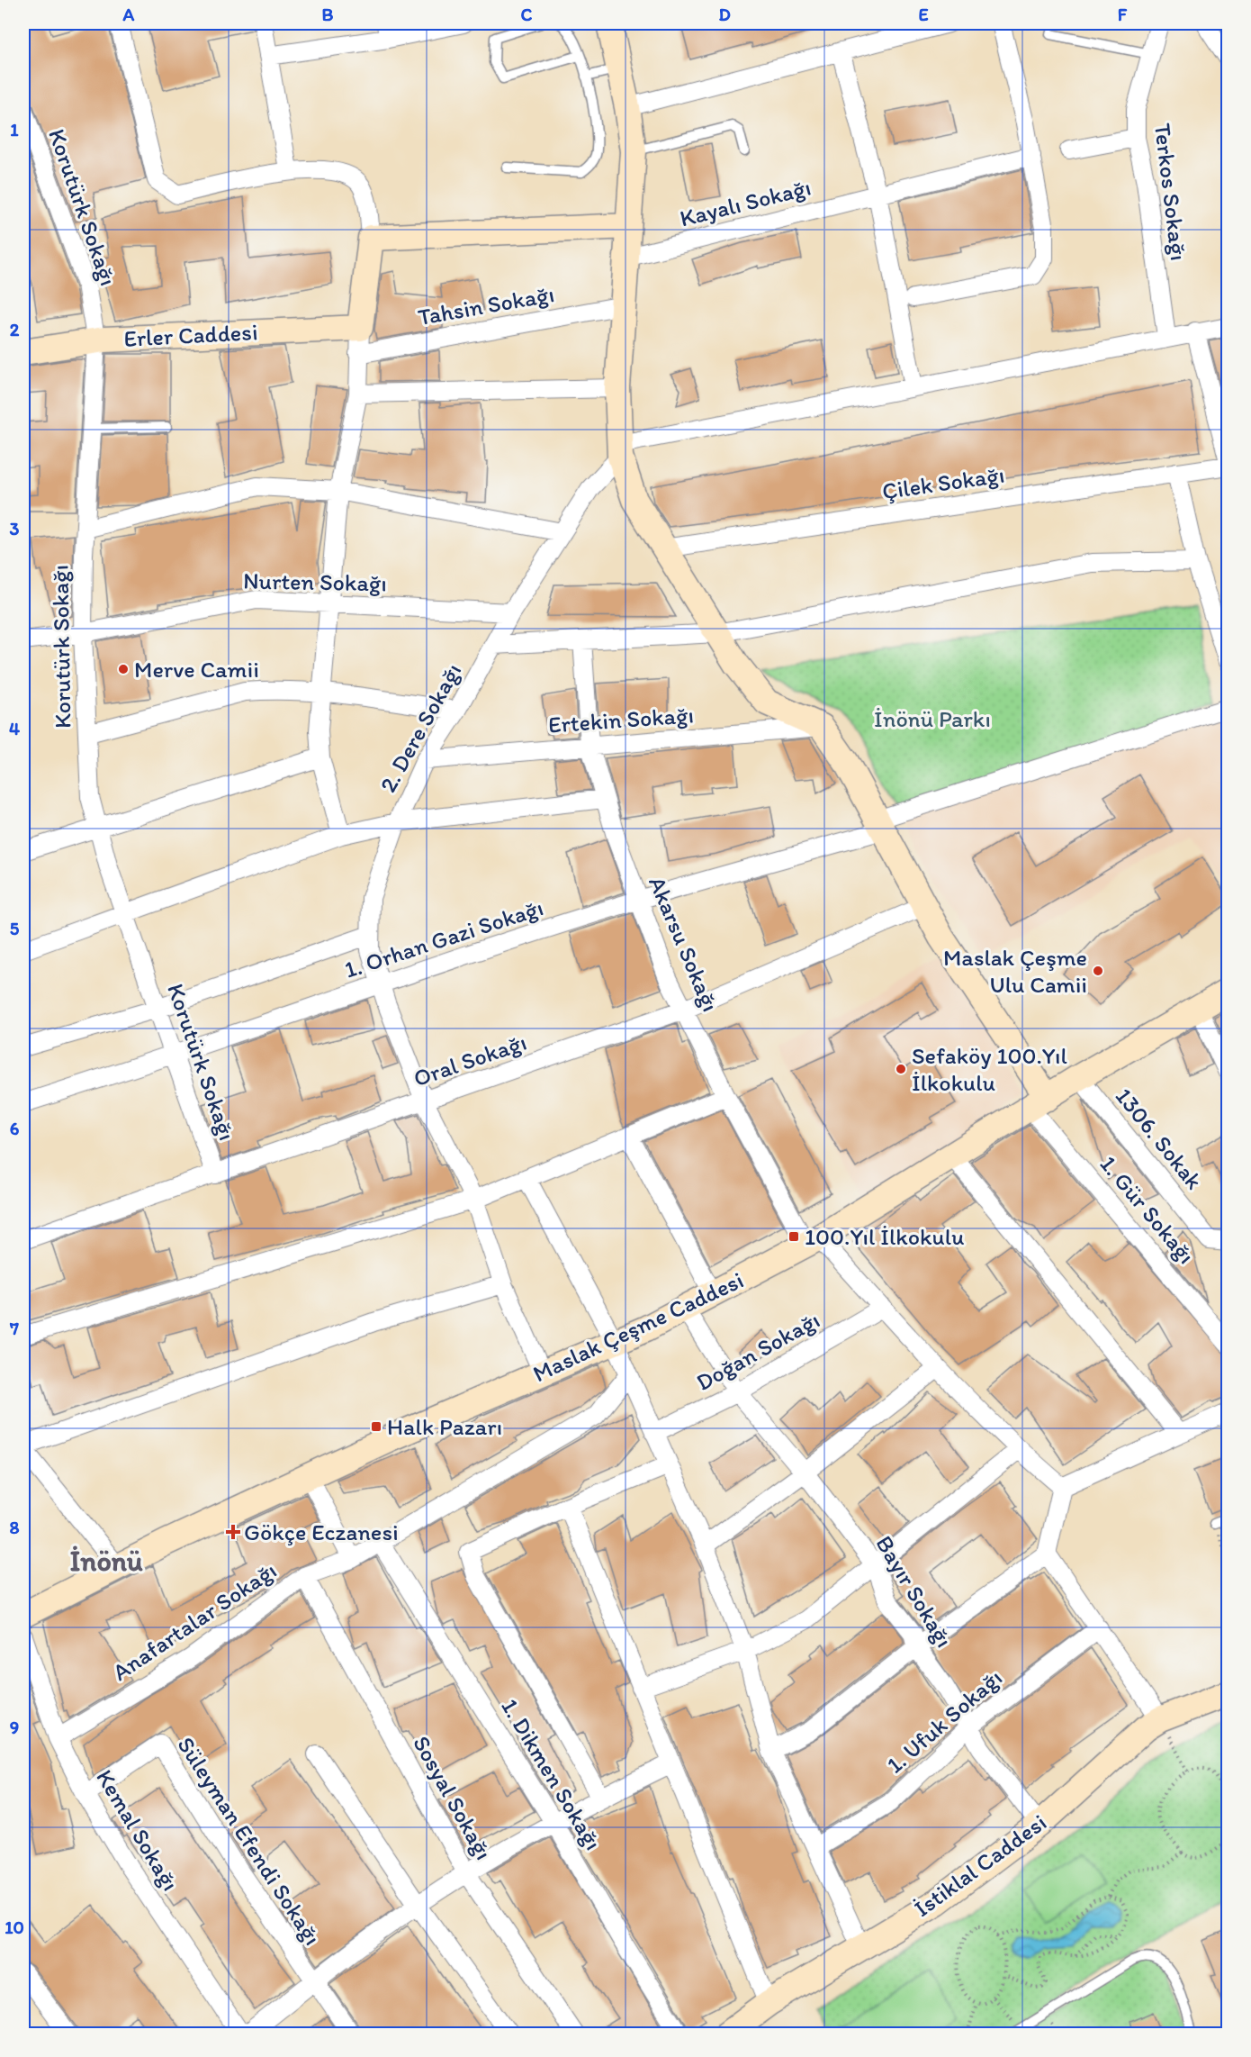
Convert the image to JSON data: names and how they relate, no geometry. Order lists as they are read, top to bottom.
{
  "streets": {
    "street": [
      "Terkos Sokağı",
      "Kayalı Sokağı",
      "Korutürk Sokağı",
      "Tahsin Sokağı",
      "Erler Caddesi",
      "Çilek Sokağı",
      "Nurten Sokağı",
      "Ertekin Sokağı",
      "2. Dere Sokağı",
      "1. Orhan Gazi Sokağı",
      "Akarsu Sokağı",
      "Oral Sokağı",
      "1306. Sokak",
      "1. Gür Sokağı",
      "Maslak Çeşme Caddesi",
      "Doğan Sokağı",
      "Bayır Sokağı",
      "Anafartalar Sokağı",
      "1. Ufuk Sokağı",
      "1. Dikmen Sokağı",
      "Sosyal Sokağı",
      "Kemal Sokağı",
      "Süleyman Efendi Sokağı",
      "İstiklal Caddesi"
    ]
  },
  "crossings": [
    ["Korutürk Sokağı", "Erler Caddesi"],
    ["Korutürk Sokağı", "Nurten Sokağı"],
    ["Korutürk Sokağı", "1. Orhan Gazi Sokağı"],
    ["Korutürk Sokağı", "Oral Sokağı"],
    ["Nurten Sokağı", "2. Dere Sokağı"],
    ["Ertekin Sokağı", "2. Dere Sokağı"],
    ["Ertekin Sokağı", "Akarsu Sokağı"],
    ["2. Dere Sokağı", "1. Orhan Gazi Sokağı"],
    ["2. Dere Sokağı", "Oral Sokağı"],
    ["2. Dere Sokağı", "Maslak Çeşme Caddesi"],
    ["1. Orhan Gazi Sokağı", "Akarsu Sokağı"],
    ["Akarsu Sokağı", "Oral Sokağı"],
    ["Akarsu Sokağı", "Maslak Çeşme Caddesi"],
    ["Akarsu Sokağı", "Doğan Sokağı"],
    ["1306. Sokak", "Maslak Çeşme Caddesi"],
    ["1. Gür Sokağı", "Maslak Çeşme Caddesi"],
    ["Maslak Çeşme Caddesi", "Bayır Sokağı"],
    ["Doğan Sokağı", "Bayır Sokağı"],
    ["Bayır Sokağı", "1. Ufuk Sokağı"],
    ["Bayır Sokağı", "İstiklal Caddesi"],
    ["Anafartalar Sokağı", "1. Dikmen Sokağı"],
    ["Anafartalar Sokağı", "Sosyal Sokağı"],
    ["Anafartalar Sokağı", "Kemal Sokağı"],
    ["Kemal Sokağı", "Süleyman Efendi Sokağı"]
  ],
  "districts": ["İnönü"],
  "parks": ["İnönü Parkı"],
  "places": {
    "other": ["Merve Camii", "Maslak Çeşme Ulu Camii", "Sefaköy 100.Yıl İlkokulu"],
    "transit": ["100.Yıl İlkokulu", "Halk Pazarı"],
    "health": ["Gökçe Eczanesi"]
  },
  "grid": {
    "columns": [
      "A",
      "B",
      "C",
      "D",
      "E",
      "F"
    ],
    "rows": [
      "1",
      "2",
      "3",
      "4",
      "5",
      "6",
      "7",
      "8",
      "9",
      "10"
    ]
  }
}
